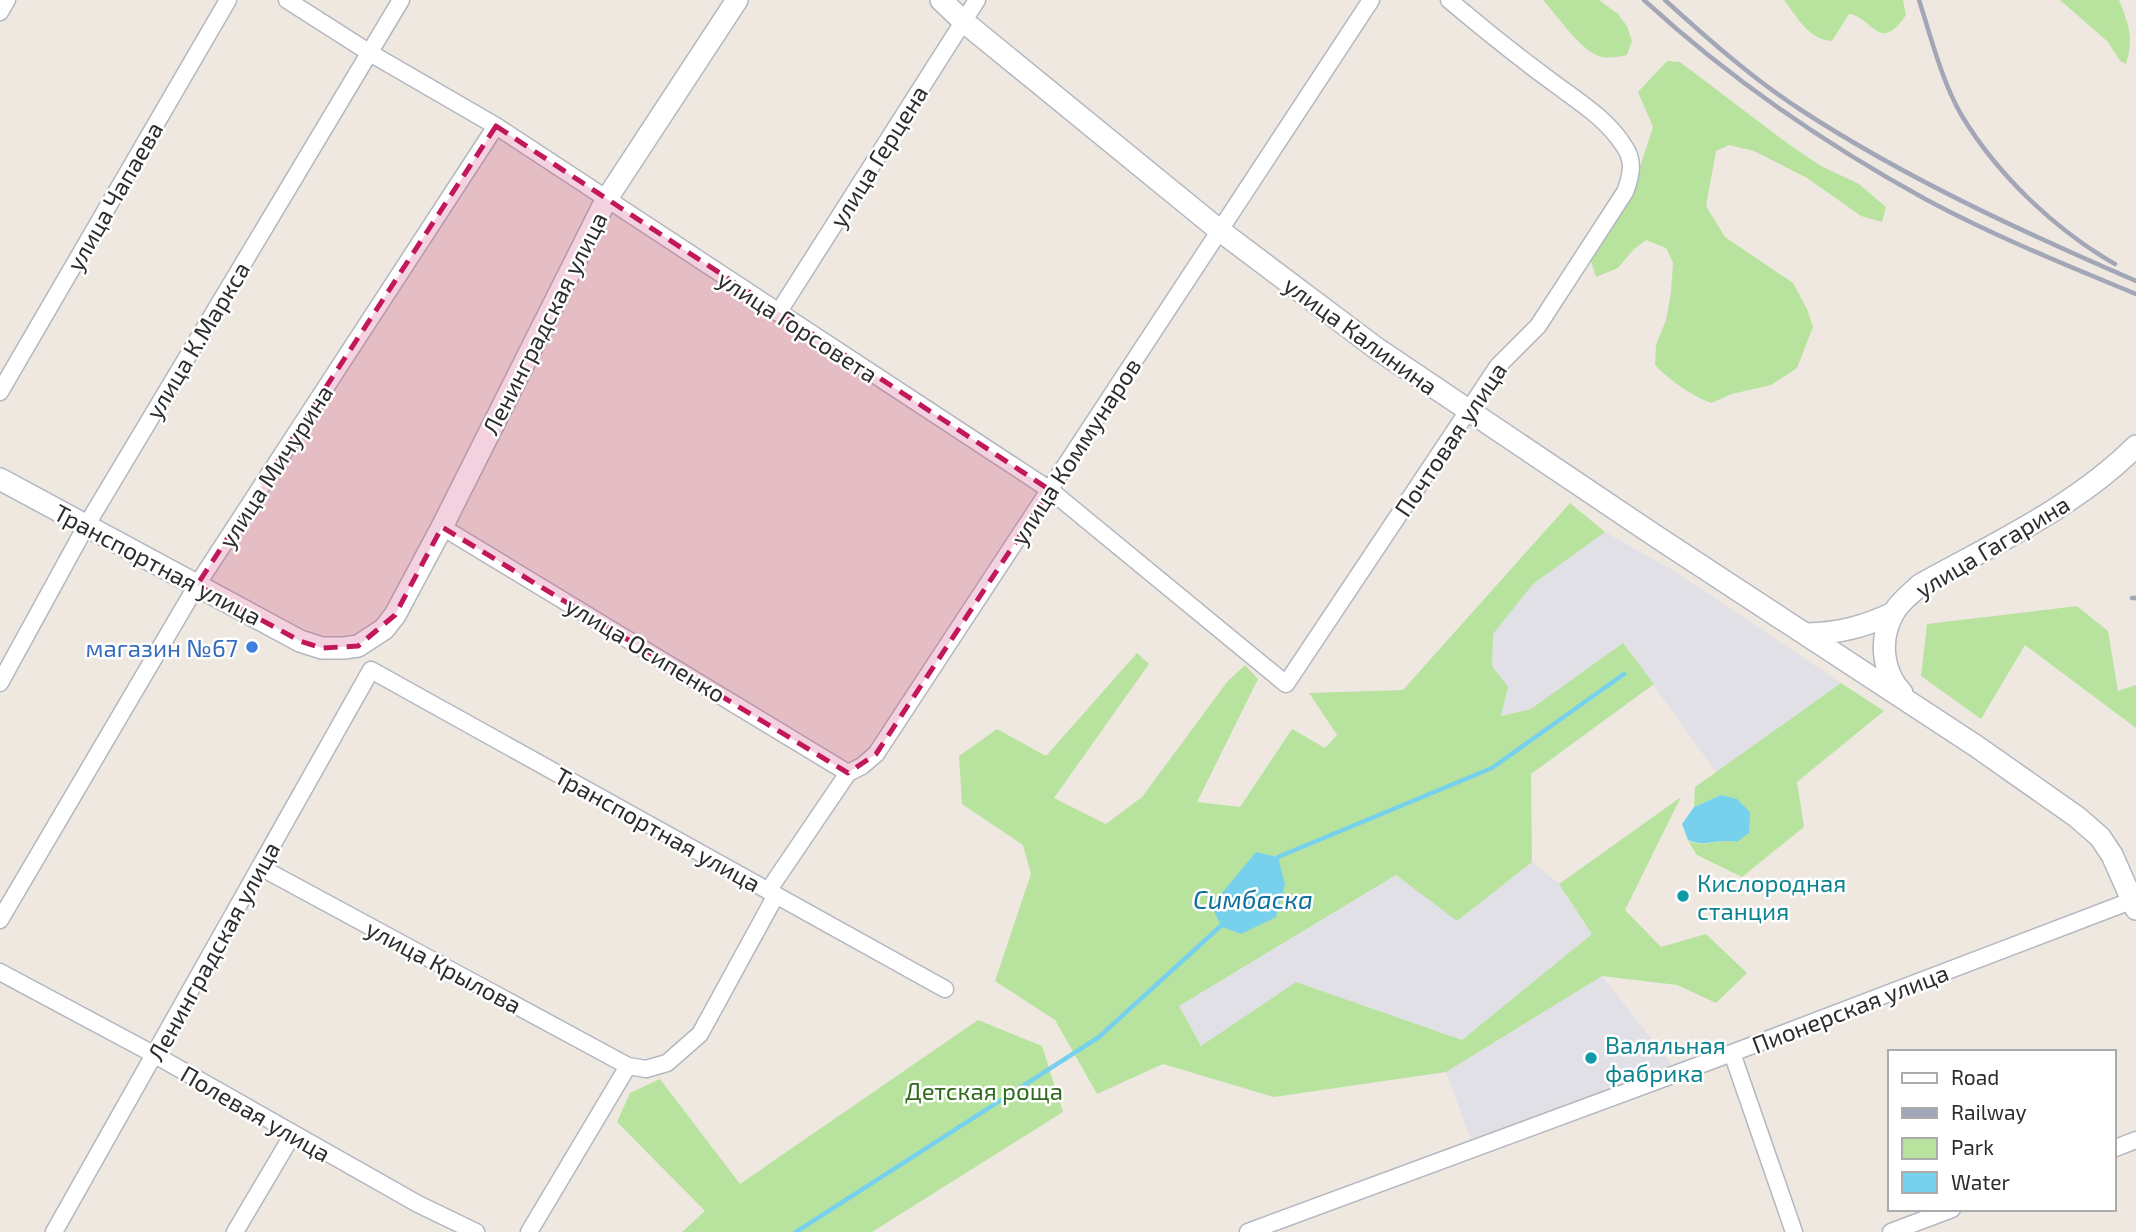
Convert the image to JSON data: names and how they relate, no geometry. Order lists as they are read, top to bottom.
{
  "streets": {
    "street": [
      "улица Герцена",
      "улица Чапаева",
      "Ленинградская улица",
      "улица Горсовета",
      "улица Калинина",
      "улица К.Маркса",
      "Почтовая улица",
      "улица Коммунаров",
      "улица Мичурина",
      "улица Гагарина",
      "Транспортная улица",
      "улица Осипенко",
      "улица Крылова",
      "Пионерская улица",
      "Полевая улица"
    ]
  },
  "crossings": [
    ["улица Герцена", "улица Горсовета"],
    ["улица Герцена", "улица Калинина"],
    ["Ленинградская улица", "улица Горсовета"],
    ["Ленинградская улица", "Транспортная улица"],
    ["Ленинградская улица", "улица Осипенко"],
    ["Ленинградская улица", "улица Крылова"],
    ["Ленинградская улица", "Полевая улица"],
    ["улица Горсовета", "улица К.Маркса"],
    ["улица Горсовета", "Почтовая улица"],
    ["улица Горсовета", "улица Коммунаров"],
    ["улица Горсовета", "улица Мичурина"],
    ["улица Калинина", "Почтовая улица"],
    ["улица Калинина", "улица Коммунаров"],
    ["улица Калинина", "улица Гагарина"],
    ["улица Калинина", "Пионерская улица"],
    ["улица К.Маркса", "Транспортная улица"],
    ["улица Коммунаров", "Транспортная улица"],
    ["улица Коммунаров", "улица Осипенко"],
    ["улица Коммунаров", "улица Крылова"],
    ["улица Мичурина", "Транспортная улица"]
  ],
  "water": ["Симбаска"],
  "parks": ["Детская роща"],
  "places": ["магазин №67", "Кислородная станция", "Валяльная фабрика"],
  "legend": [
    "Road",
    "Railway",
    "Park",
    "Water"
  ]
}
